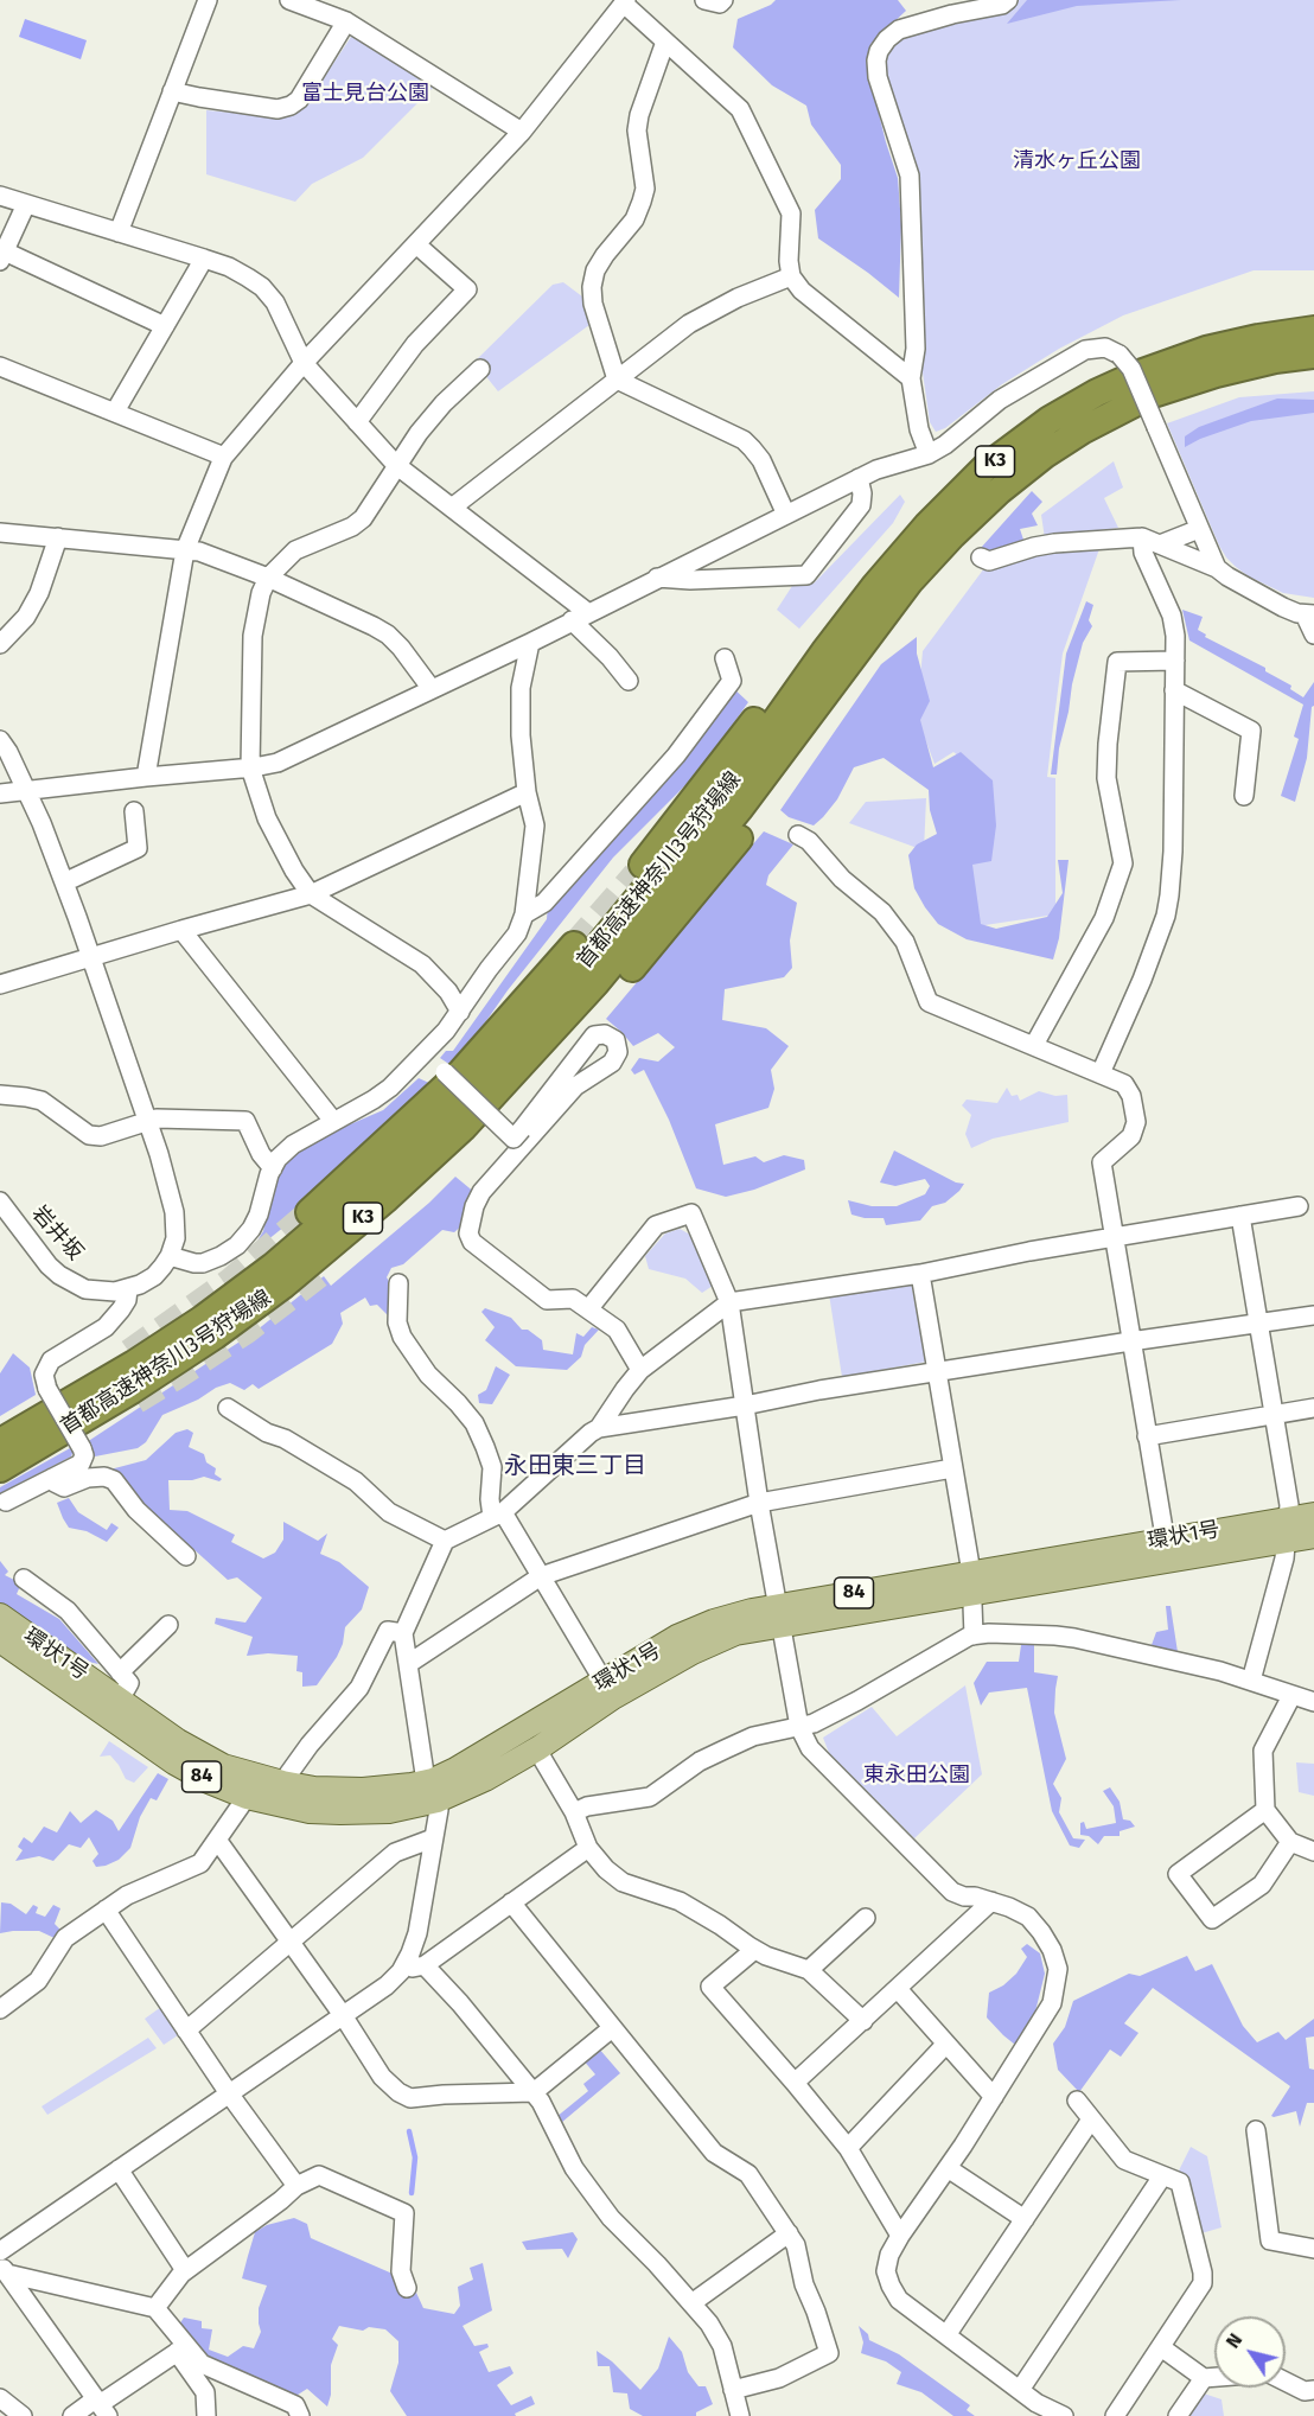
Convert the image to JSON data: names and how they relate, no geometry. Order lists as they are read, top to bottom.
{
  "streets": {
    "highway": ["K3", "首都高速神奈川3号狩場線"],
    "main road": ["環状1号", "84"],
    "street": ["岩井坂"]
  },
  "districts": ["永田東三丁目"],
  "parks": ["富士見台公園", "清水ヶ丘公園", "東永田公園"],
  "north": "top left"
}
